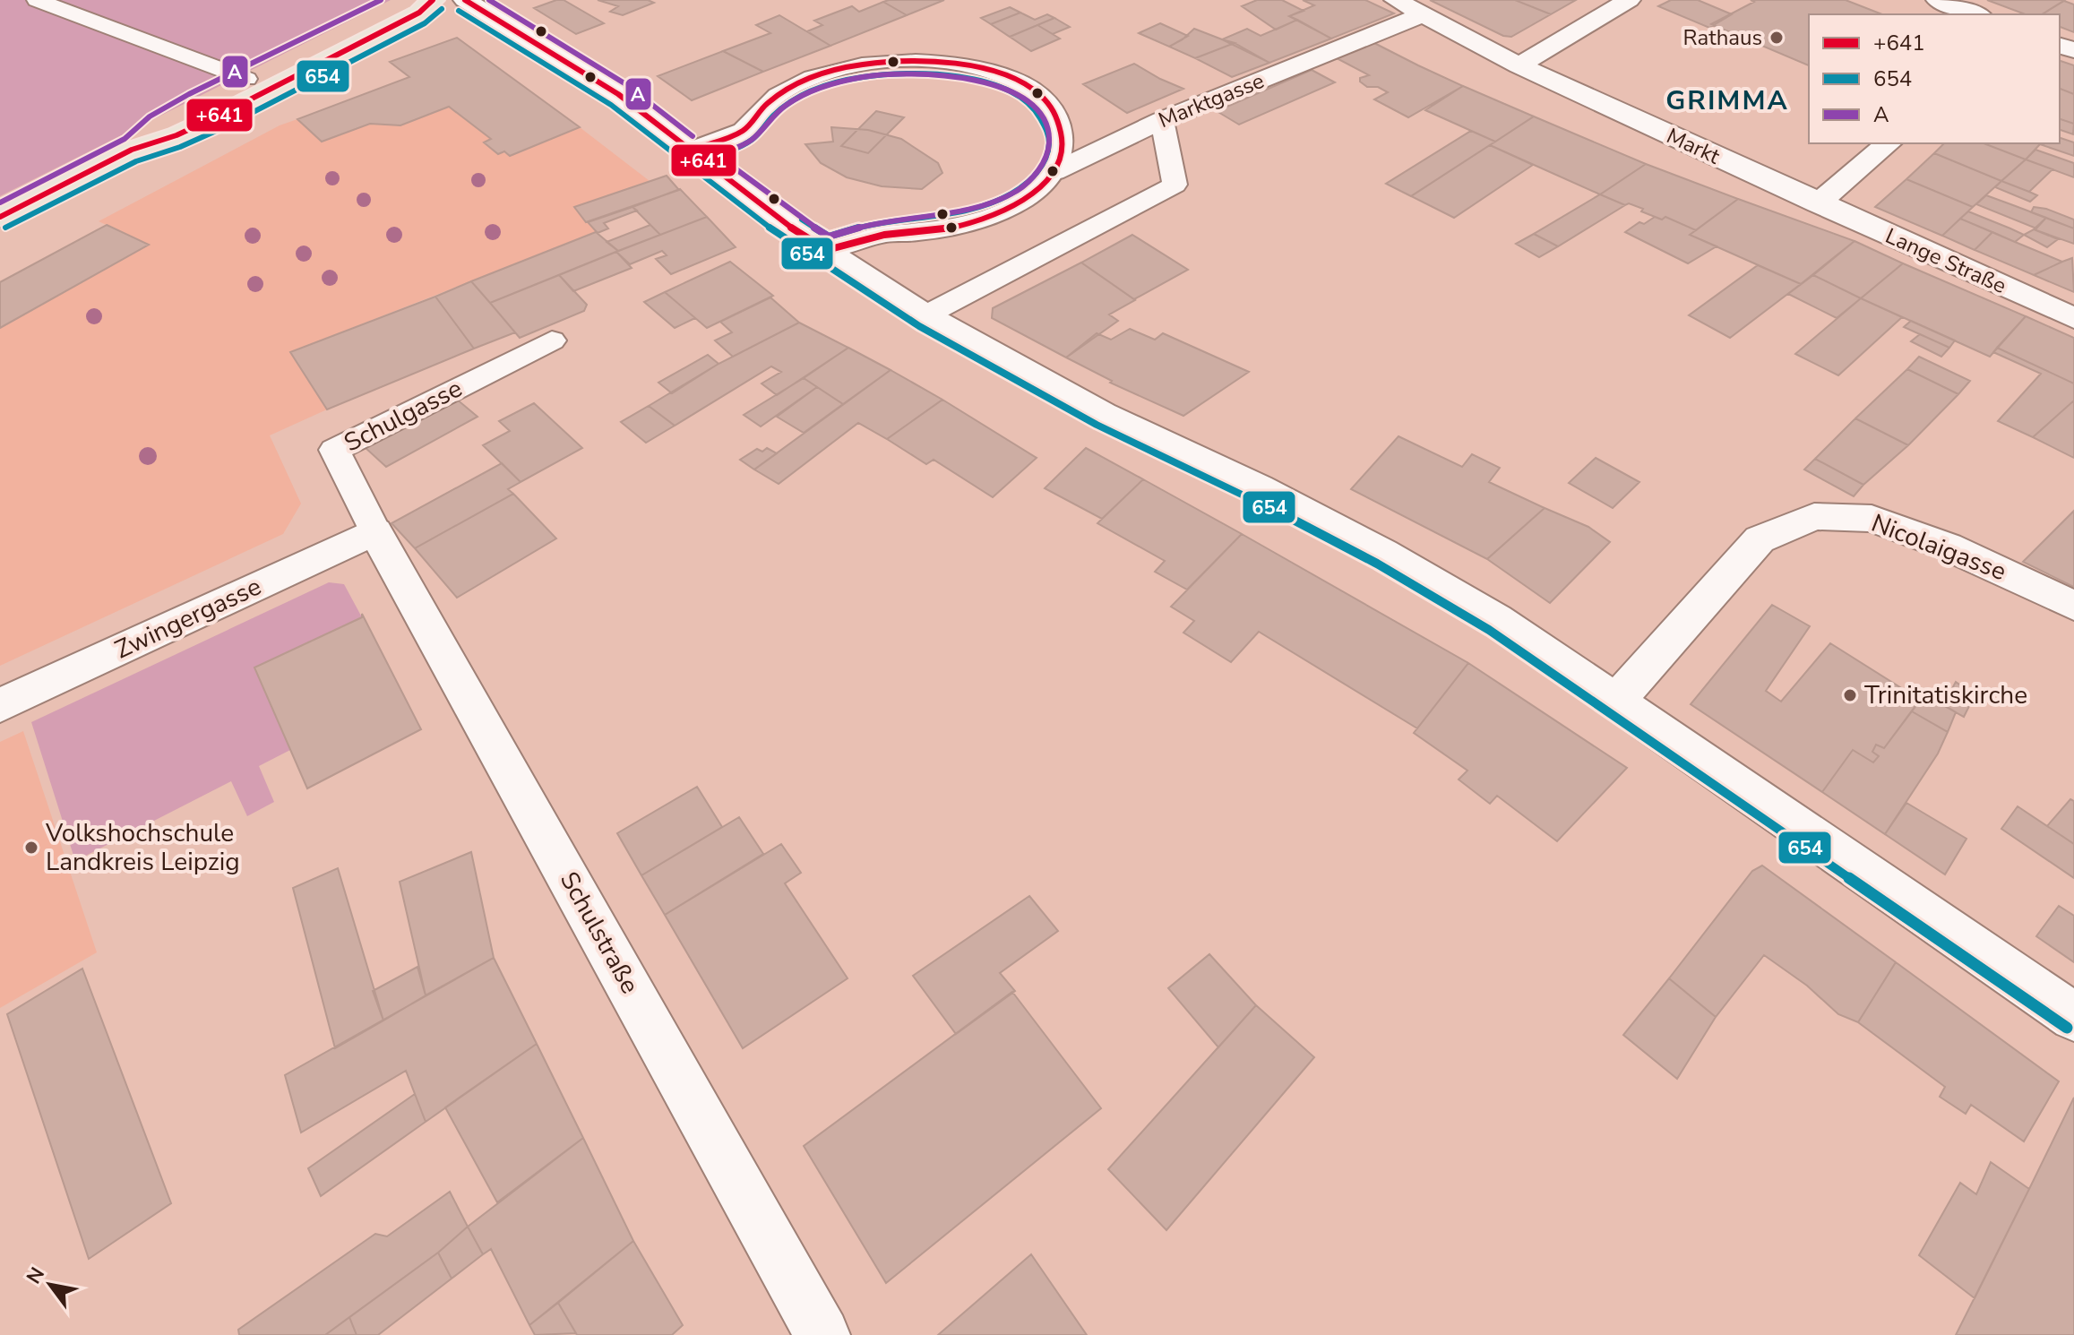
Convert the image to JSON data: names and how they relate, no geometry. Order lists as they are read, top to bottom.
{
  "streets": {
    "street": [
      "Marktgasse",
      "Markt",
      "Lange Straße",
      "Nicolaigasse",
      "Zwingergasse",
      "Schulstraße"
    ],
    "lane": ["Schulgasse"]
  },
  "crossings": [
    ["Marktgasse", "Markt"],
    ["Markt", "Lange Straße"],
    ["Schulgasse", "Zwingergasse"],
    ["Schulgasse", "Schulstraße"],
    ["Zwingergasse", "Schulstraße"]
  ],
  "districts": ["GRIMMA"],
  "places": ["Rathaus", "Trinitatiskirche", "Volkshochschule Landkreis Leipzig"],
  "lines": ["transit line +641", "transit line A", "transit line 654"],
  "legend": ["+641", "654", "A"],
  "north": "top left"
}
